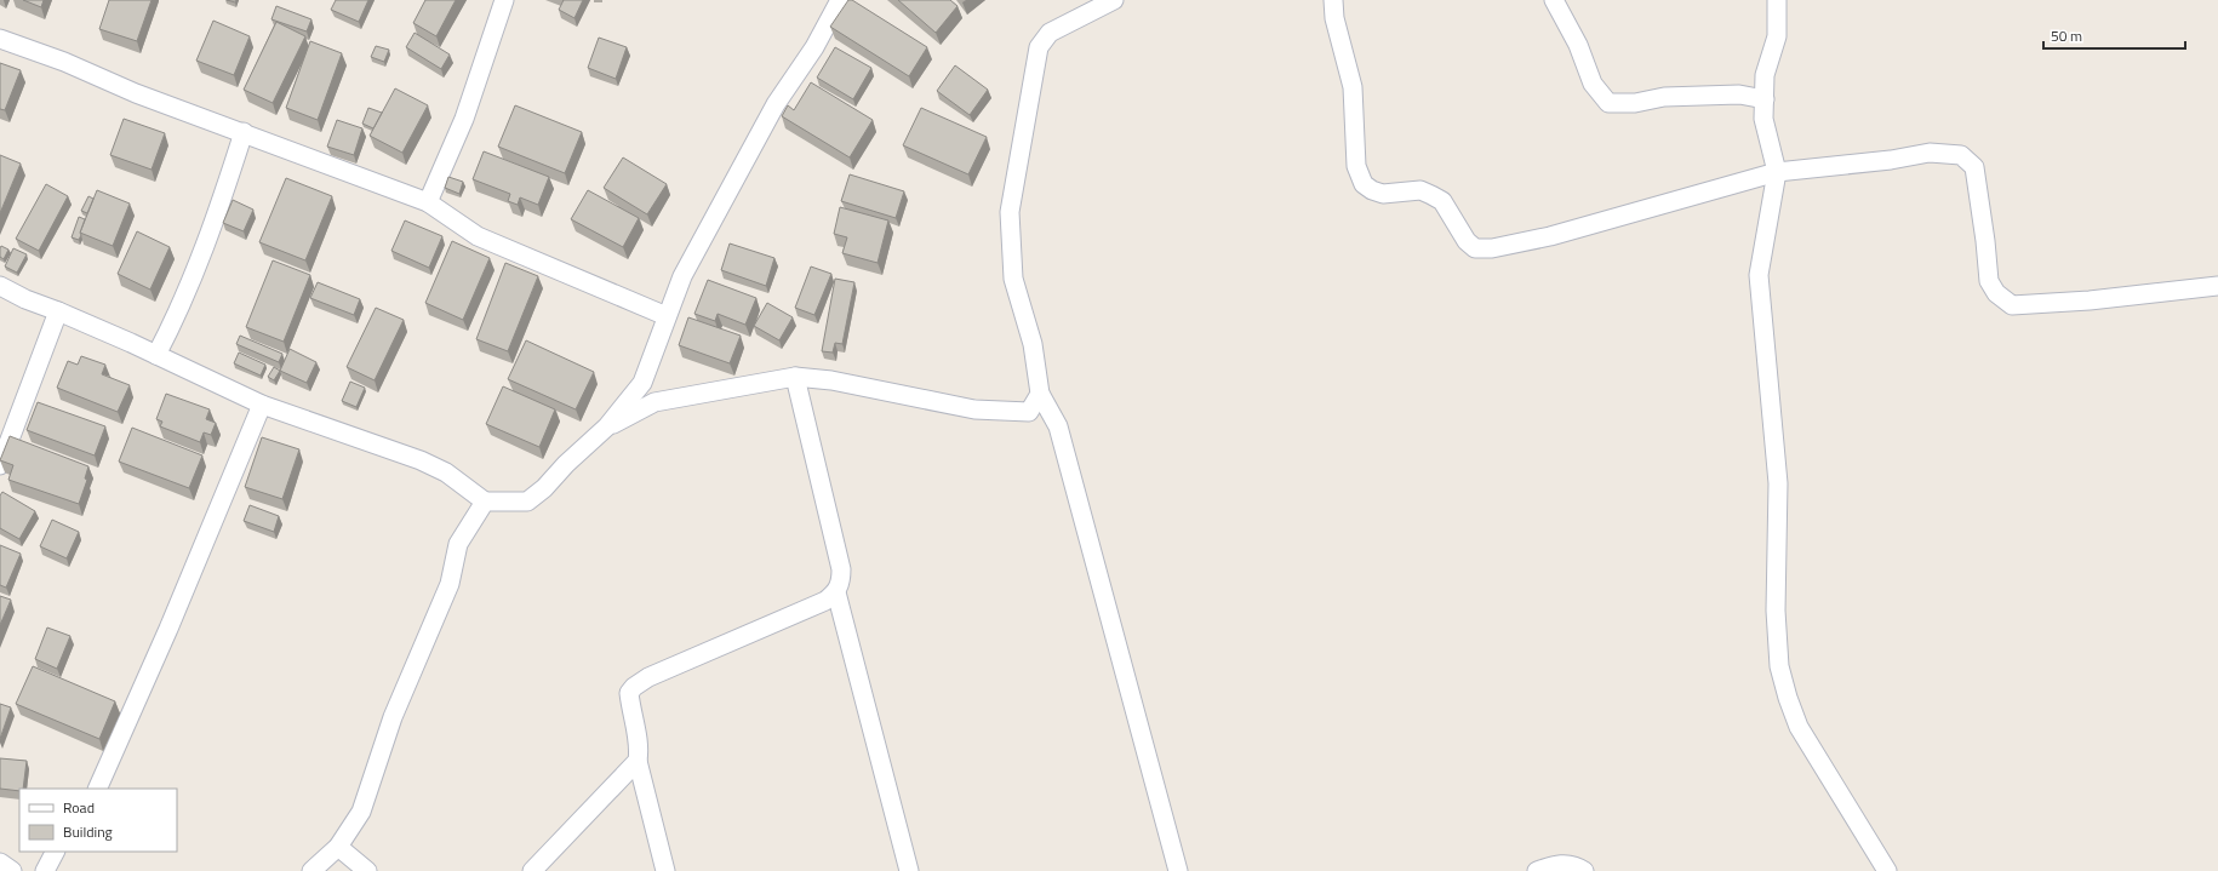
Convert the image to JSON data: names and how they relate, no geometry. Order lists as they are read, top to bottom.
{
  "legend": ["Road", "Building"],
  "scale_bar": "50 m"
}
